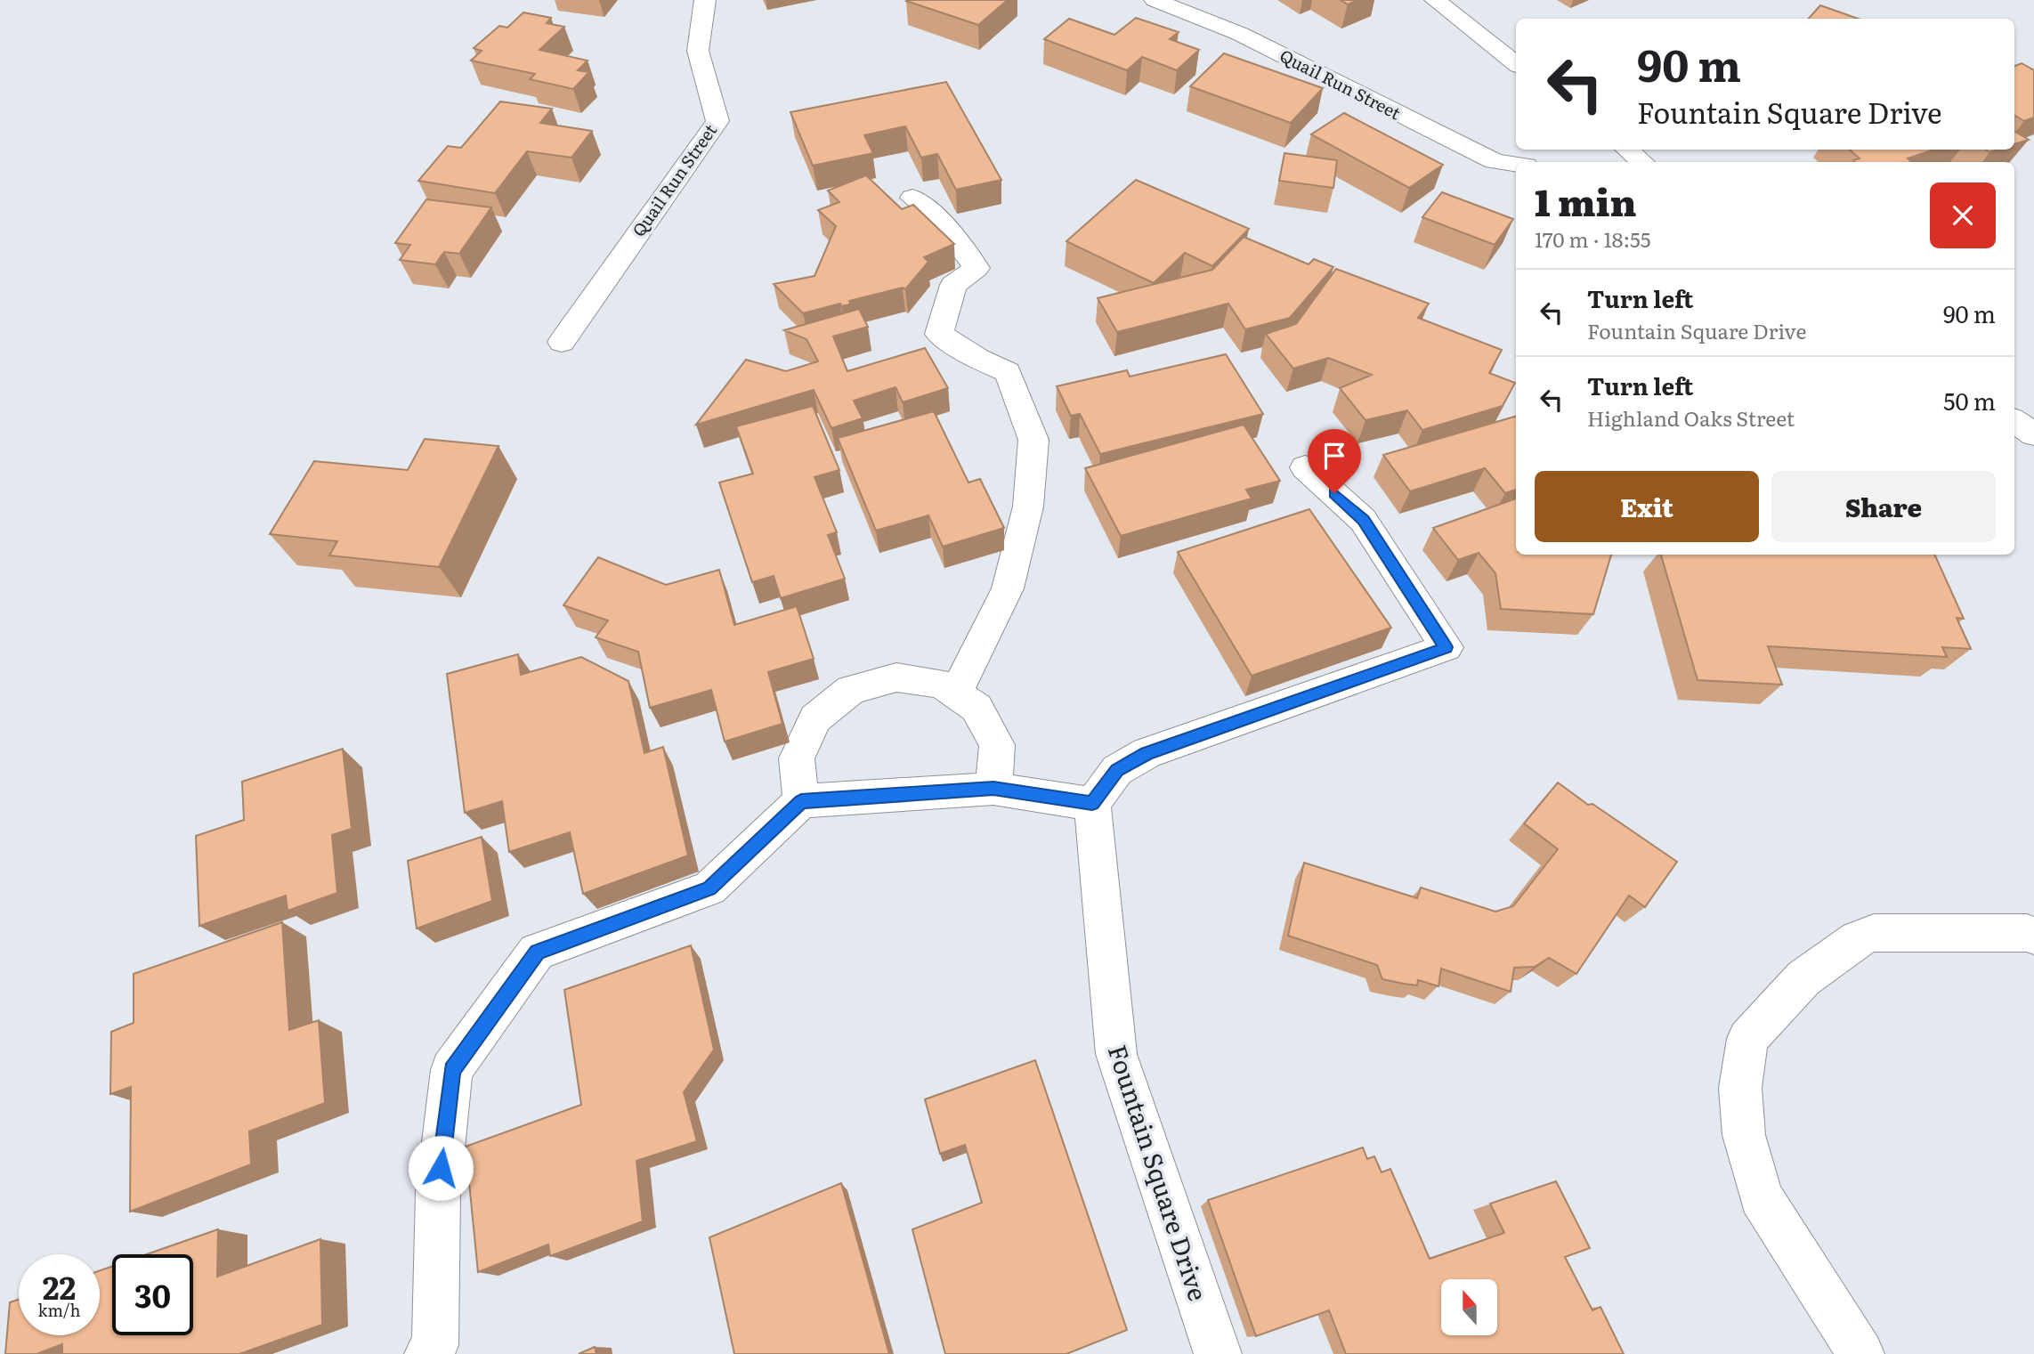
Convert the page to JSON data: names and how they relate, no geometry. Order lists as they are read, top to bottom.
{
  "streets": {
    "street": ["Quail Run Street", "Fountain Square Drive"]
  },
  "north": "top",
  "page": {
    "turn": ["90 m", "Fountain Square Drive"],
    "heading": ["1 min", "170 m · 18:55"],
    "list": [
      {
        "name": "Turn left",
        "note": "Fountain Square Drive",
        "value": "90 m"
      },
      {
        "name": "Turn left",
        "note": "Highland Oaks Street",
        "value": "50 m"
      }
    ],
    "buttons": ["Exit", "Share"],
    "speed": "22 km/h",
    "limit": "30"
  }
}
